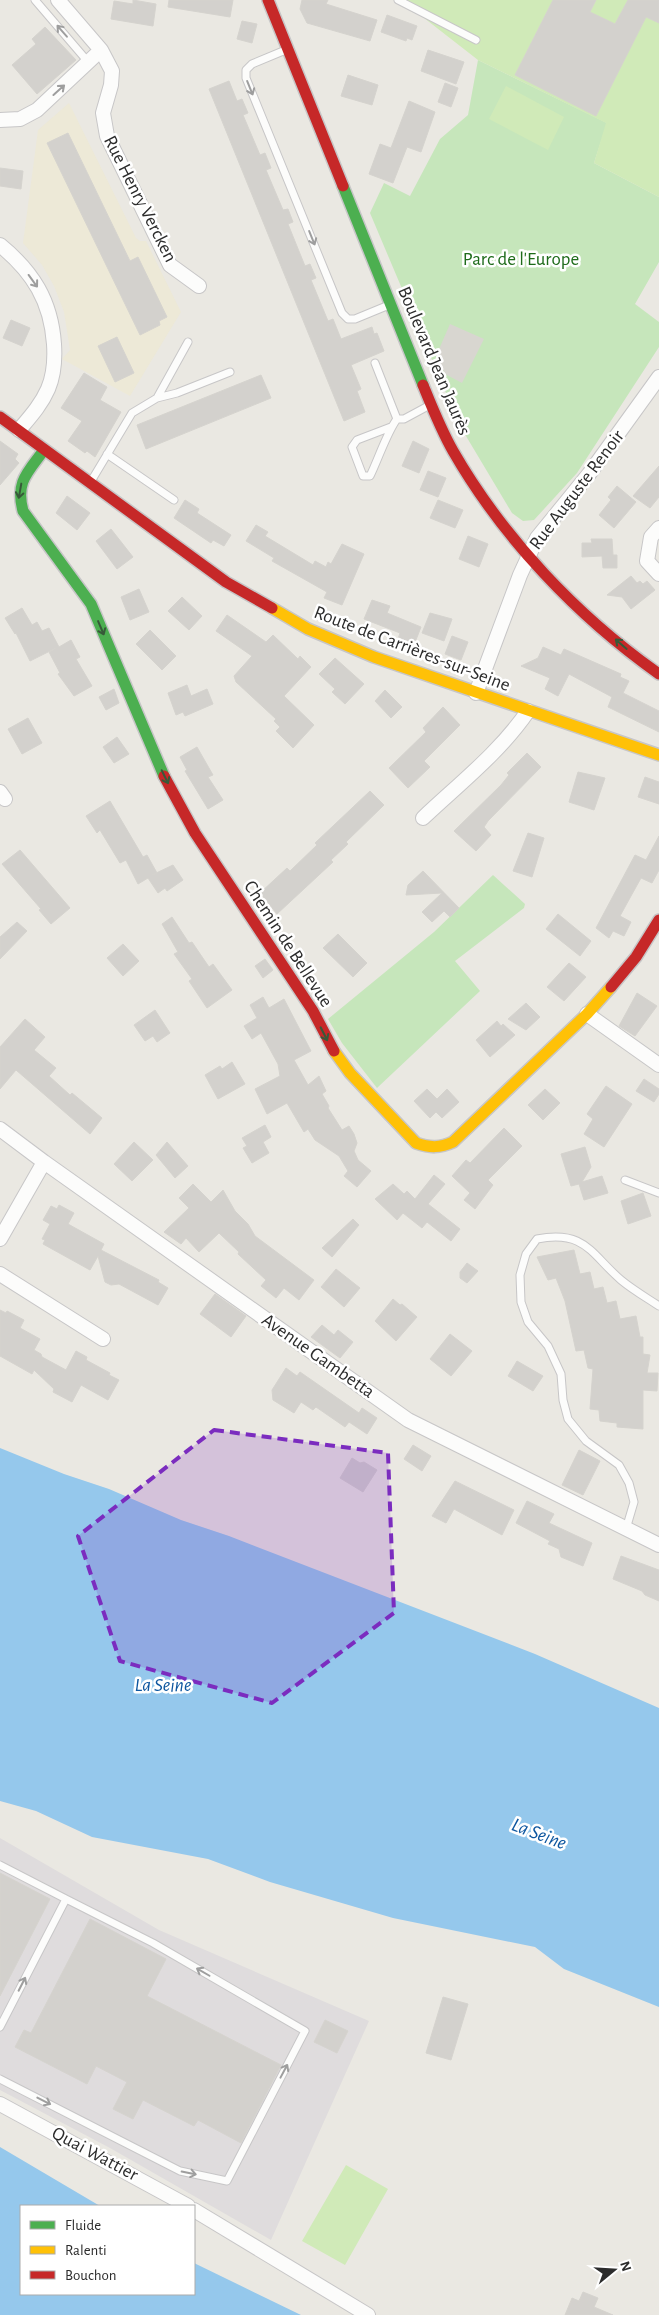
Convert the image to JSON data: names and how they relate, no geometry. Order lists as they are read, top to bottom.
{
  "streets": {
    "street": [
      "Rue Henry Vercken",
      "Boulevard Jean Jaurès",
      "Rue Auguste Renoir",
      "Route de Carrières-sur-Seine",
      "Chemin de Bellevue",
      "Avenue Gambetta",
      "Quai Wattier"
    ]
  },
  "crossings": [
    ["Boulevard Jean Jaurès", "Rue Auguste Renoir"],
    ["Rue Auguste Renoir", "Route de Carrières-sur-Seine"],
    ["Route de Carrières-sur-Seine", "Chemin de Bellevue"]
  ],
  "water": ["La Seine"],
  "parks": ["Parc de l'Europe"],
  "legend": ["Fluide", "Ralenti", "Bouchon"],
  "north": "right"
}
